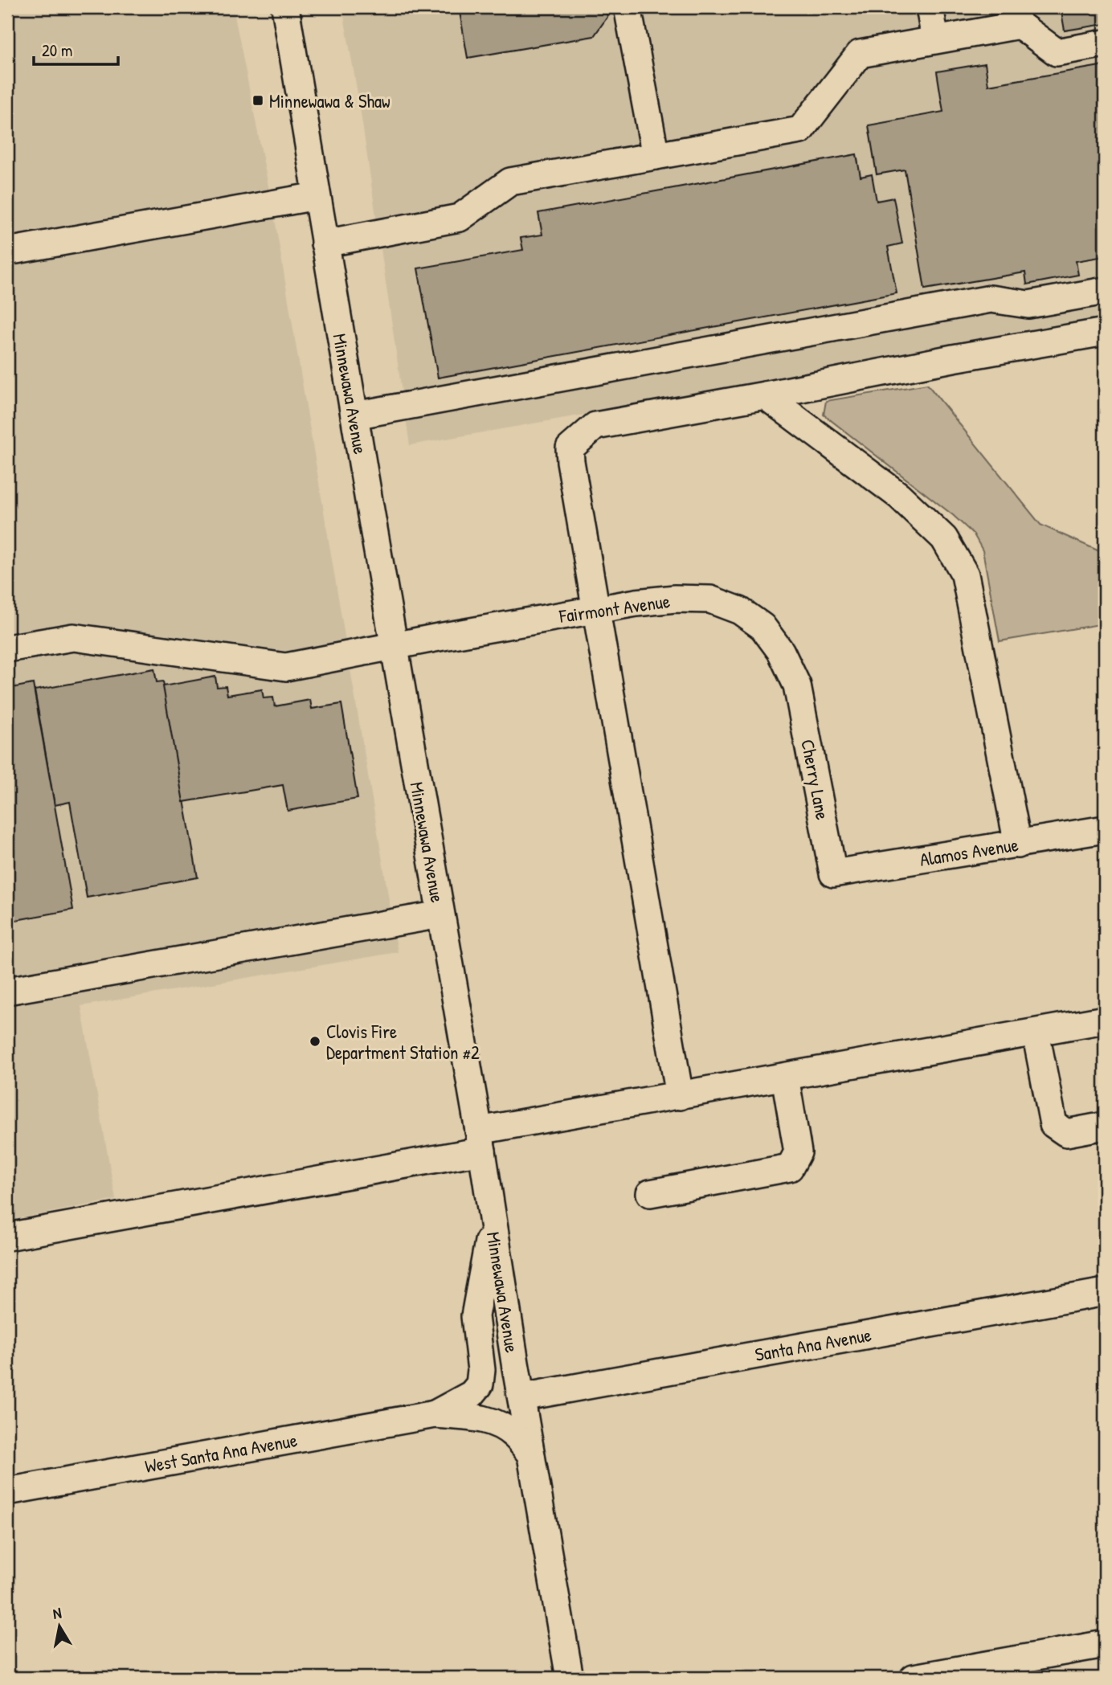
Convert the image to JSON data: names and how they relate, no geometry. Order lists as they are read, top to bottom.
{
  "streets": {
    "street": [
      "Minnewawa Avenue",
      "Fairmont Avenue",
      "Cherry Lane",
      "Alamos Avenue",
      "Santa Ana Avenue",
      "West Santa Ana Avenue"
    ]
  },
  "crossings": [
    ["Minnewawa Avenue", "Fairmont Avenue"],
    ["Minnewawa Avenue", "Santa Ana Avenue"],
    ["Minnewawa Avenue", "West Santa Ana Avenue"],
    ["Fairmont Avenue", "Cherry Lane"],
    ["Cherry Lane", "Alamos Avenue"]
  ],
  "places": {
    "transit": ["Minnewawa & Shaw"],
    "other": ["Clovis Fire Department Station #2"]
  },
  "scale_bar": "20 m",
  "north": "top"
}
